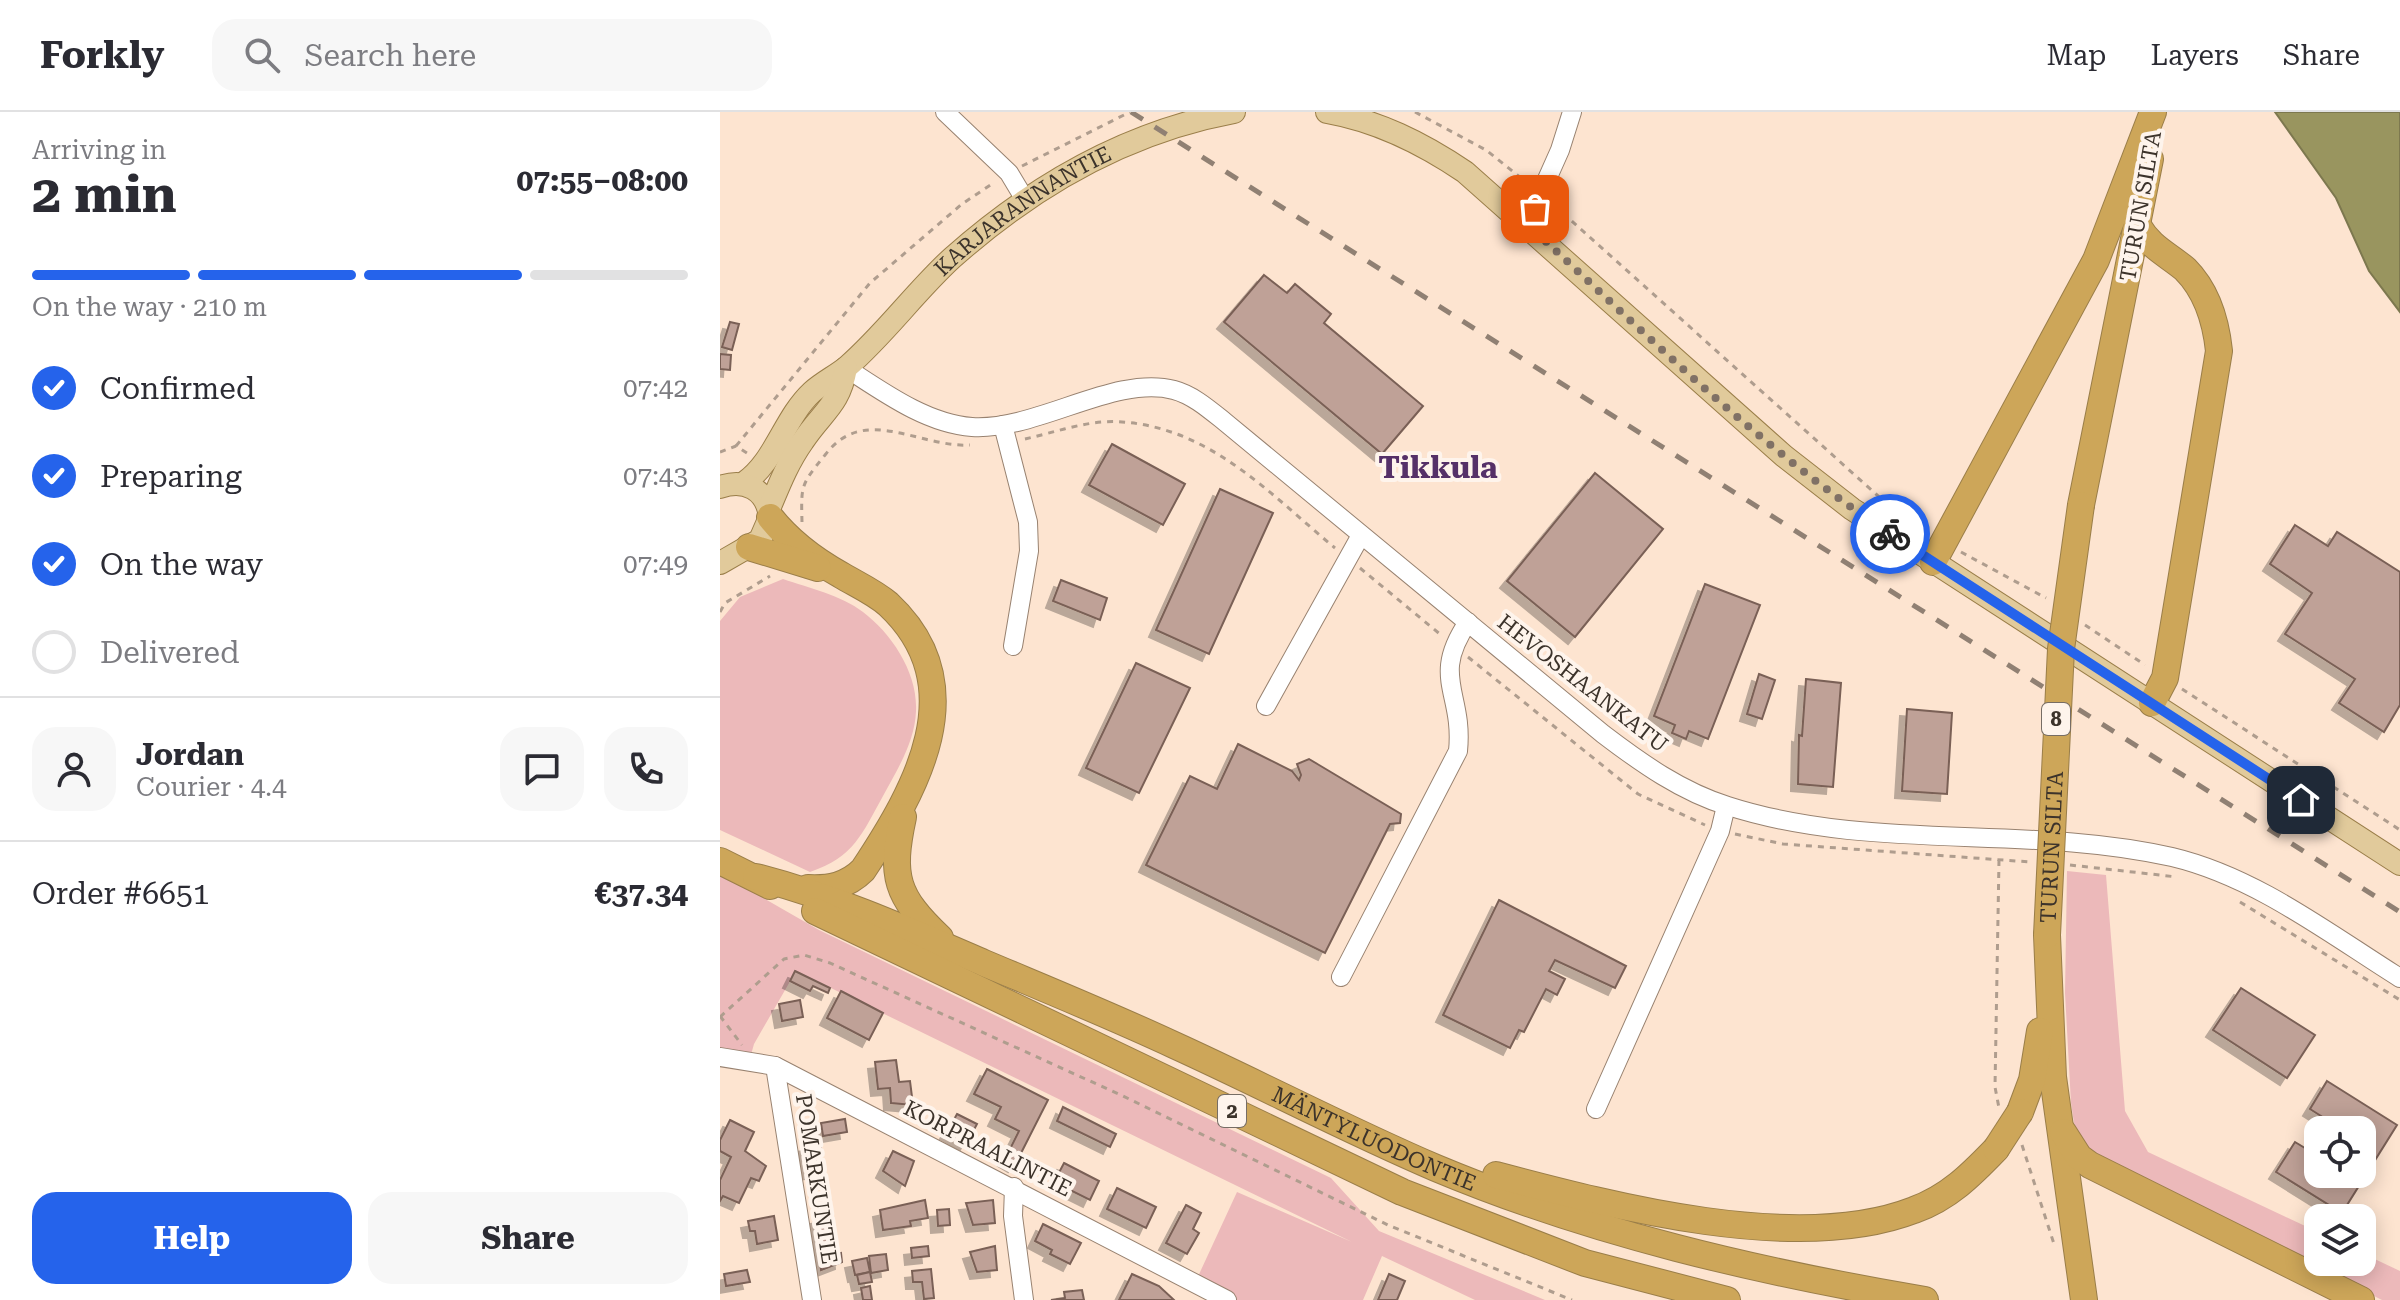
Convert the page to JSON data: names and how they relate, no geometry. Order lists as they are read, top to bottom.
{
  "streets": {
    "highway": [
      "TURUN SILTA",
      "8",
      "2",
      "MÄNTYLUODONTIE"
    ],
    "main road": ["KARJARANNANTIE"],
    "street": ["HEVOSHAANKATU", "KORPRAALINTIE", "POMARKUNTIE"]
  },
  "crossings": [
    ["TURUN SILTA", "8"],
    ["KARJARANNANTIE", "HEVOSHAANKATU"],
    ["KORPRAALINTIE", "POMARKUNTIE"]
  ],
  "districts": ["Tikkula"],
  "page": {
    "header": "Forkly",
    "search": "Search here",
    "nav": ["Map", "Layers", "Share"],
    "heading": ["2 min", "Arriving in", "07:55–08:00"],
    "panel": [
      "Jordan",
      "Courier · 4.4",
      "Order #6651",
      "€37.34"
    ],
    "bar": "On the way · 210 m",
    "list": [
      ["Confirmed", "07:42"],
      ["Preparing", "07:43"],
      ["On the way", "07:49"],
      "Delivered"
    ],
    "buttons": ["Help", "Share"]
  }
}
